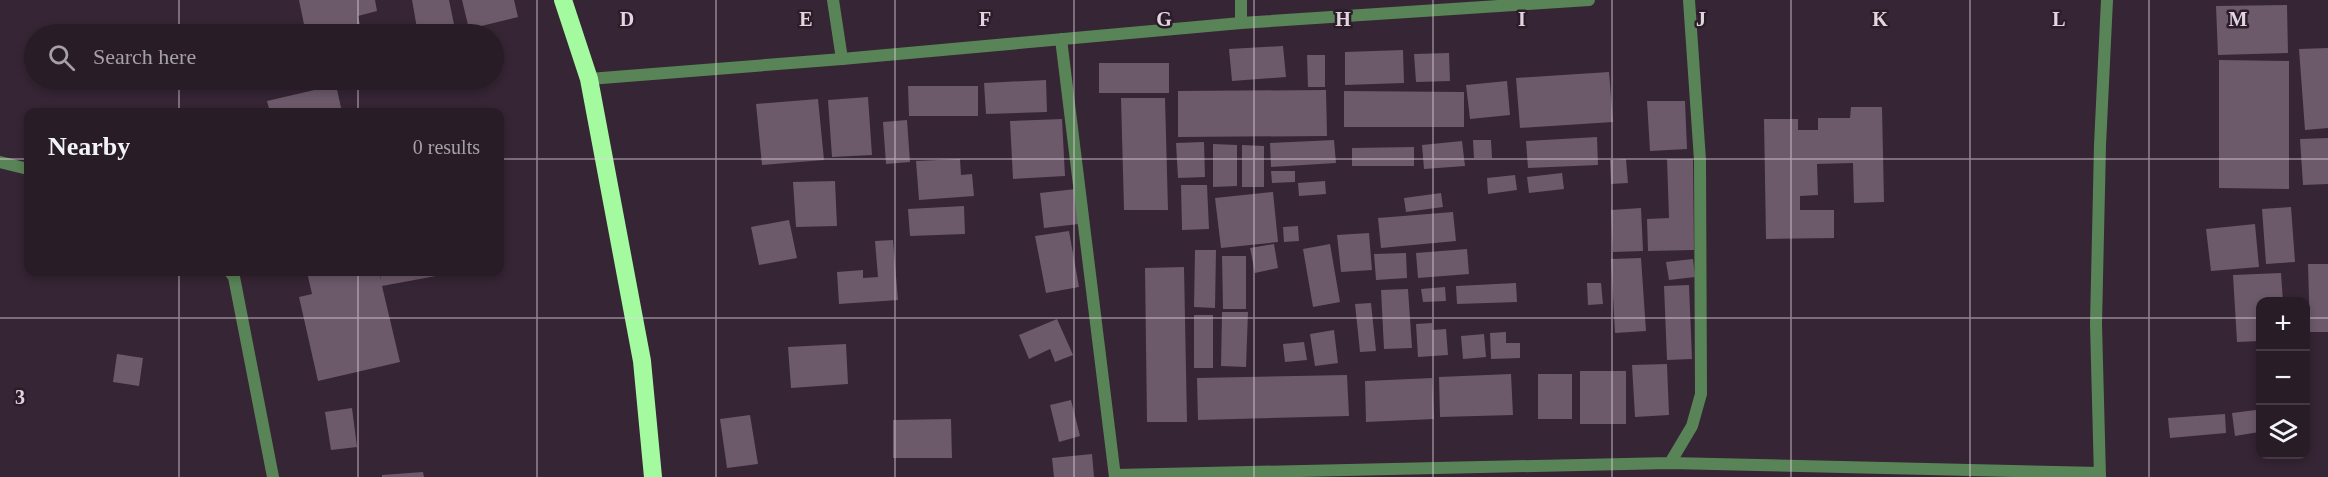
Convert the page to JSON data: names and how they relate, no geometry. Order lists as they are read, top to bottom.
{
  "page": {
    "search": "Search here",
    "heading": ["Nearby", "0 results"],
    "map_buttons": ["+", "−"]
  },
  "grid": {
    "columns": [
      "D",
      "E",
      "F",
      "G",
      "H",
      "I",
      "J",
      "K",
      "L",
      "M"
    ],
    "rows": ["3"]
  }
}
